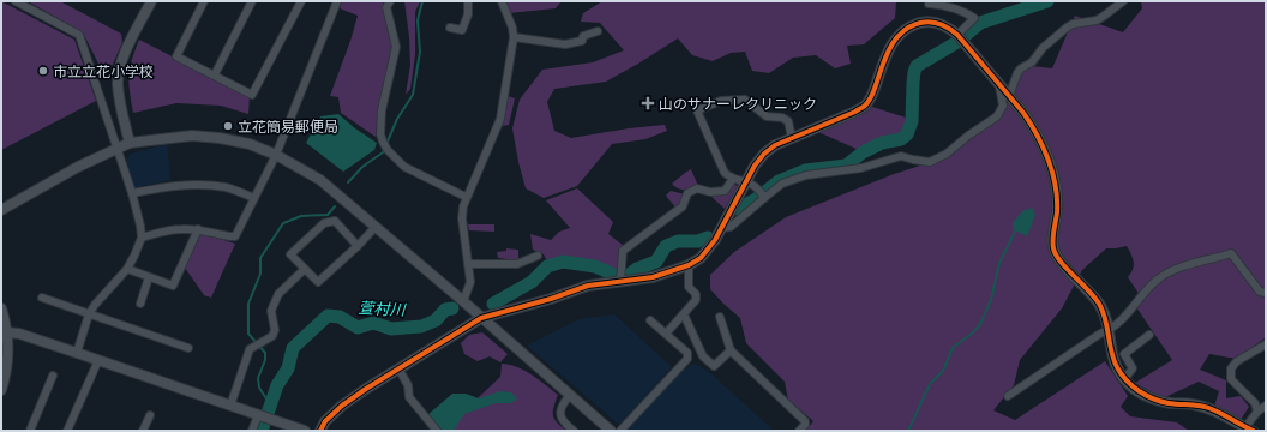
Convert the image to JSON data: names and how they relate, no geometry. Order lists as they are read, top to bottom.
{
  "water": ["萱村川"],
  "places": {
    "other": ["市立立花小学校", "立花簡易郵便局"],
    "health": ["山のサナーレクリニック"]
  }
}
